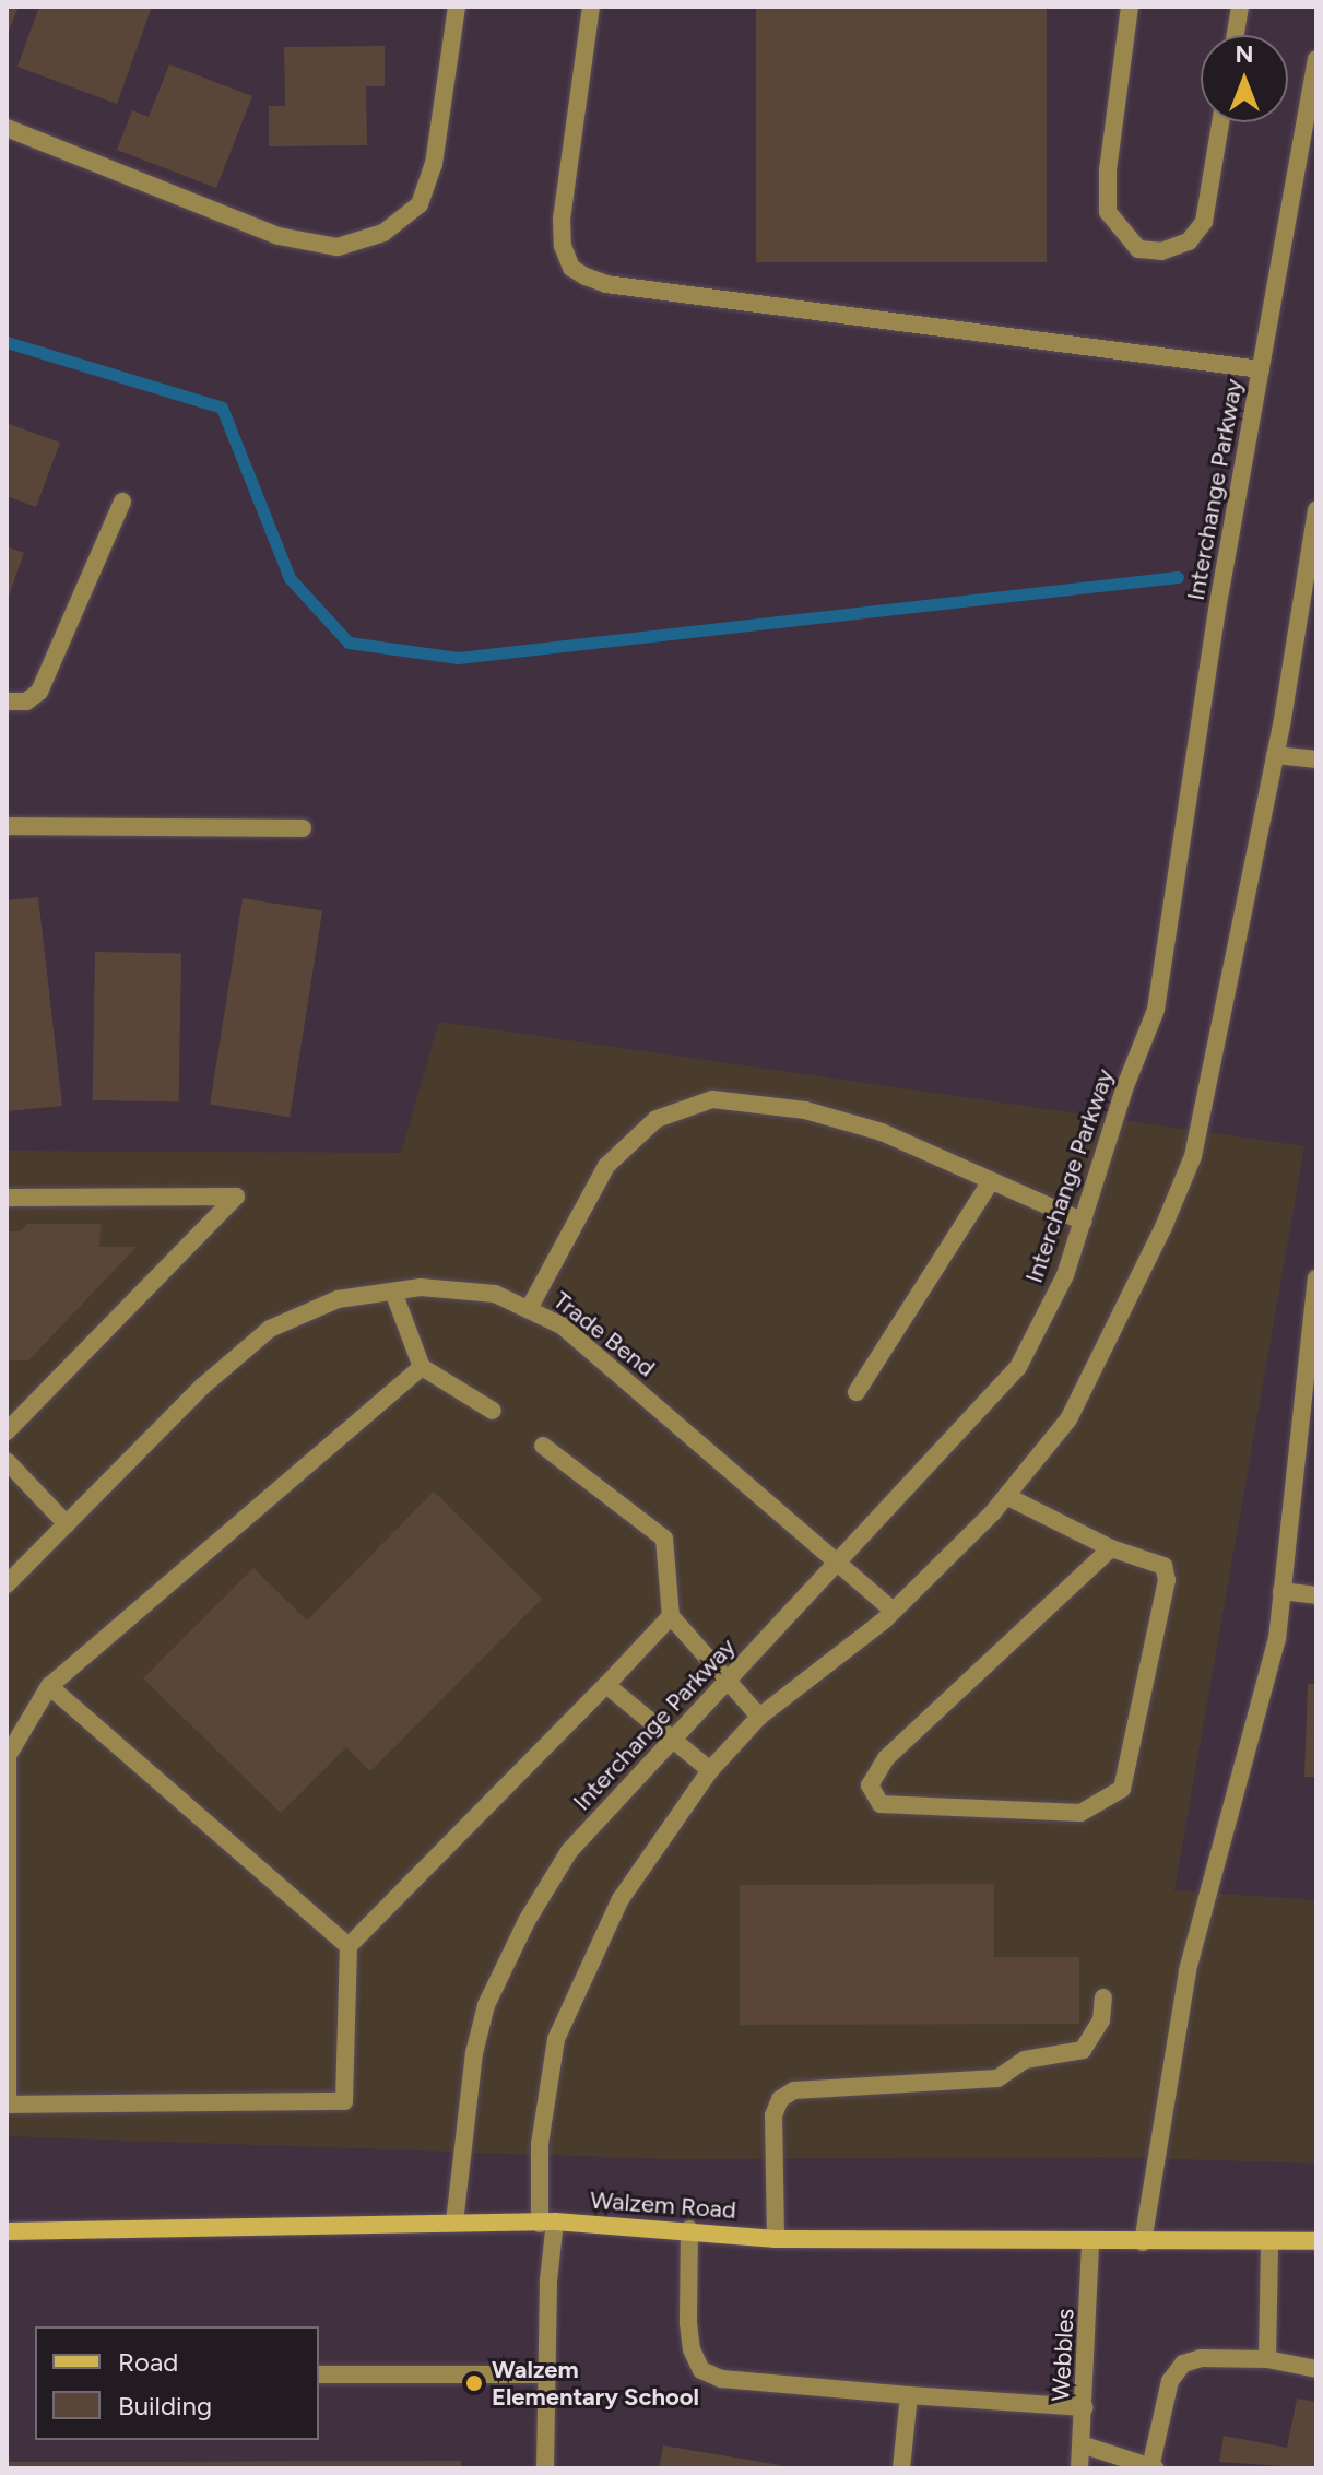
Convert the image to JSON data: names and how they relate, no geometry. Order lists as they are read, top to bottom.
{
  "streets": {
    "main road": ["Walzem Road"],
    "street": ["Interchange Parkway", "Trade Bend", "Webbles"]
  },
  "crossings": [
    ["Interchange Parkway", "Trade Bend"],
    ["Interchange Parkway", "Walzem Road"],
    ["Walzem Road", "Webbles"]
  ],
  "places": ["Walzem Elementary School"],
  "legend": ["Road", "Building"],
  "north": "top"
}
